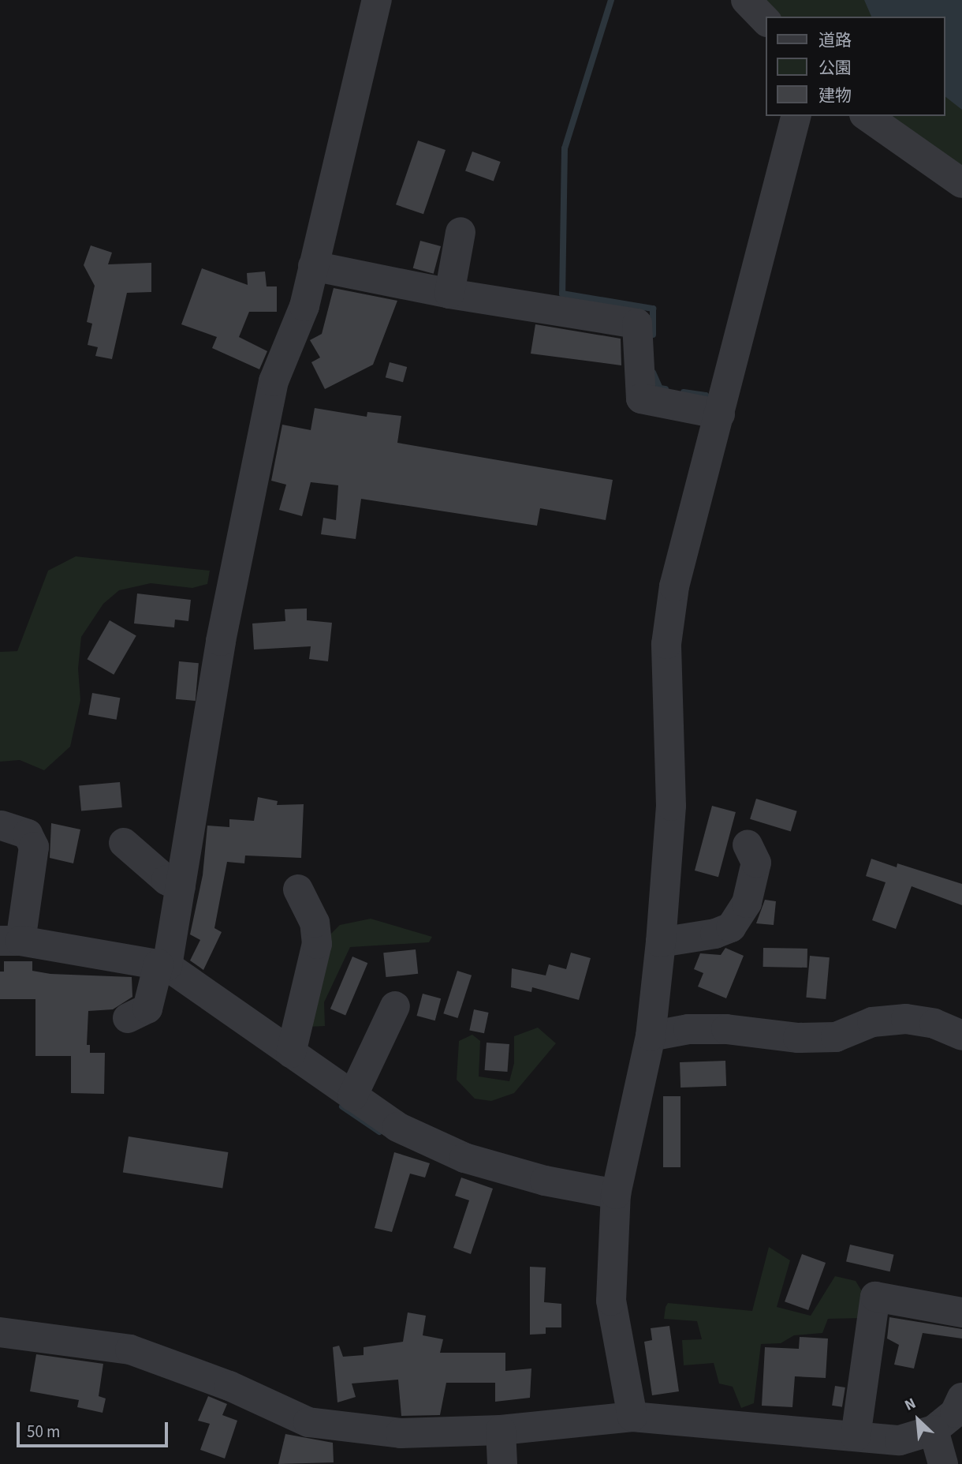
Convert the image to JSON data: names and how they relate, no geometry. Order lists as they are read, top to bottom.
{
  "legend": ["道路", "公園", "建物"],
  "scale_bar": "50 m",
  "north": "top left"
}
